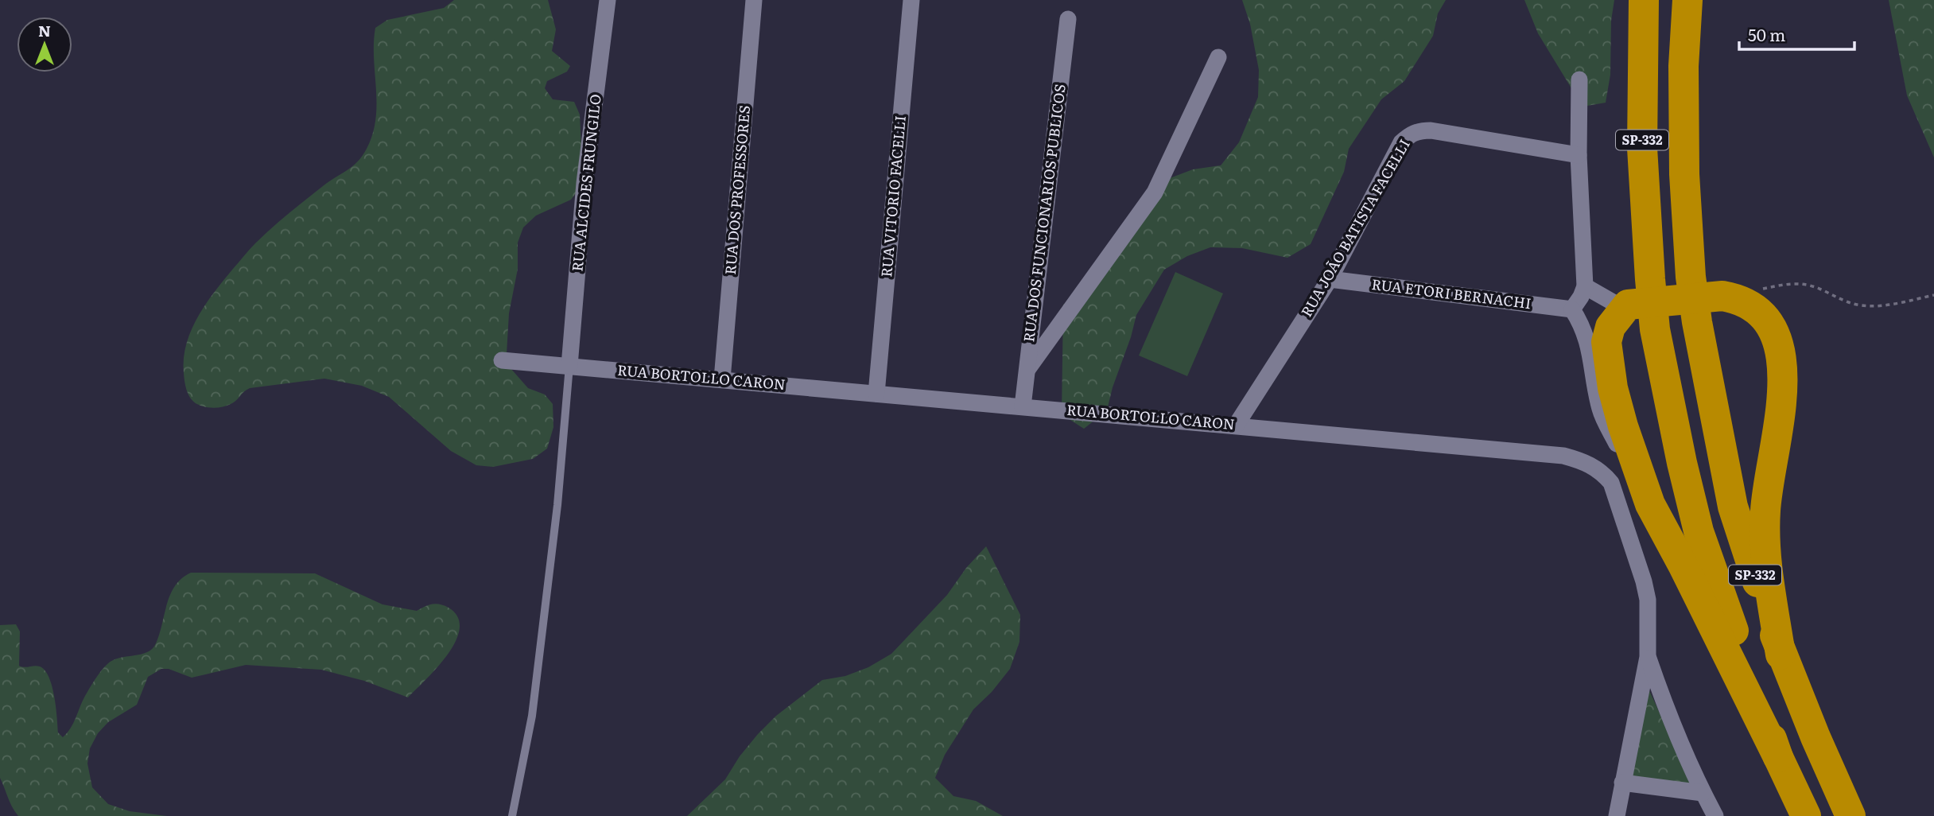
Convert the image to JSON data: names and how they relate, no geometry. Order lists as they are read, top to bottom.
{
  "streets": {
    "highway": ["SP-332"],
    "street": [
      "RUA ALCIDES FRUNGILO",
      "RUA DOS PROFESSORES",
      "RUA VITORIO FACELLI",
      "RUA DOS FUNCIONARIOS PUBLICOS",
      "RUA JOÃO BATISTA FACELLI",
      "RUA ETORI BERNACHI",
      "RUA BORTOLLO CARON"
    ]
  },
  "crossings": [
    ["RUA ALCIDES FRUNGILO", "RUA BORTOLLO CARON"],
    ["RUA DOS PROFESSORES", "RUA BORTOLLO CARON"],
    ["RUA VITORIO FACELLI", "RUA BORTOLLO CARON"],
    ["RUA DOS FUNCIONARIOS PUBLICOS", "RUA BORTOLLO CARON"],
    ["RUA JOÃO BATISTA FACELLI", "RUA ETORI BERNACHI"],
    ["RUA JOÃO BATISTA FACELLI", "RUA BORTOLLO CARON"]
  ],
  "scale_bar": "50 m",
  "north": "top"
}
